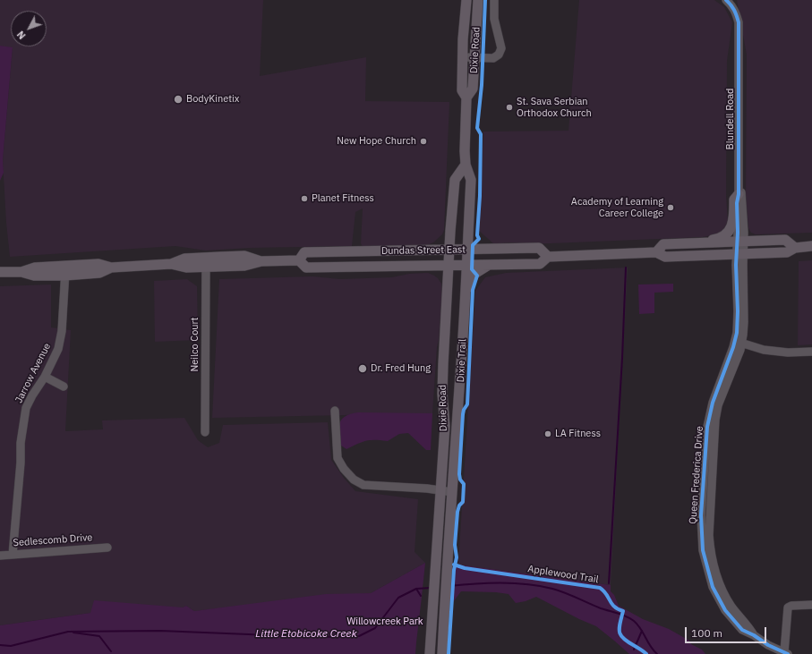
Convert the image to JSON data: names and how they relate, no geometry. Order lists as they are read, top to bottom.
{
  "streets": {
    "main road": ["Dixie Road", "Dundas Street East"],
    "street": [
      "Blundell Road",
      "Neilco Court",
      "Jarrow Avenue",
      "Queen Frederica Drive",
      "Sedlescomb Drive"
    ],
    "cycle path": ["Dixie Trail", "Applewood Trail"]
  },
  "crossings": [
    ["Dixie Road", "Dundas Street East"],
    ["Blundell Road", "Dundas Street East"],
    ["Blundell Road", "Queen Frederica Drive"],
    ["Dundas Street East", "Neilco Court"],
    ["Dundas Street East", "Jarrow Avenue"],
    ["Dundas Street East", "Queen Frederica Drive"],
    ["Jarrow Avenue", "Sedlescomb Drive"]
  ],
  "water": ["Little Etobicoke Creek"],
  "parks": ["Willowcreek Park"],
  "places": [
    "BodyKinetix",
    "St. Sava Serbian Orthodox Church",
    "New Hope Church",
    "Planet Fitness",
    "Academy of Learning Career College",
    "Dr. Fred Hung",
    "LA Fitness"
  ],
  "scale_bar": "100 m",
  "north": "bottom left"
}
